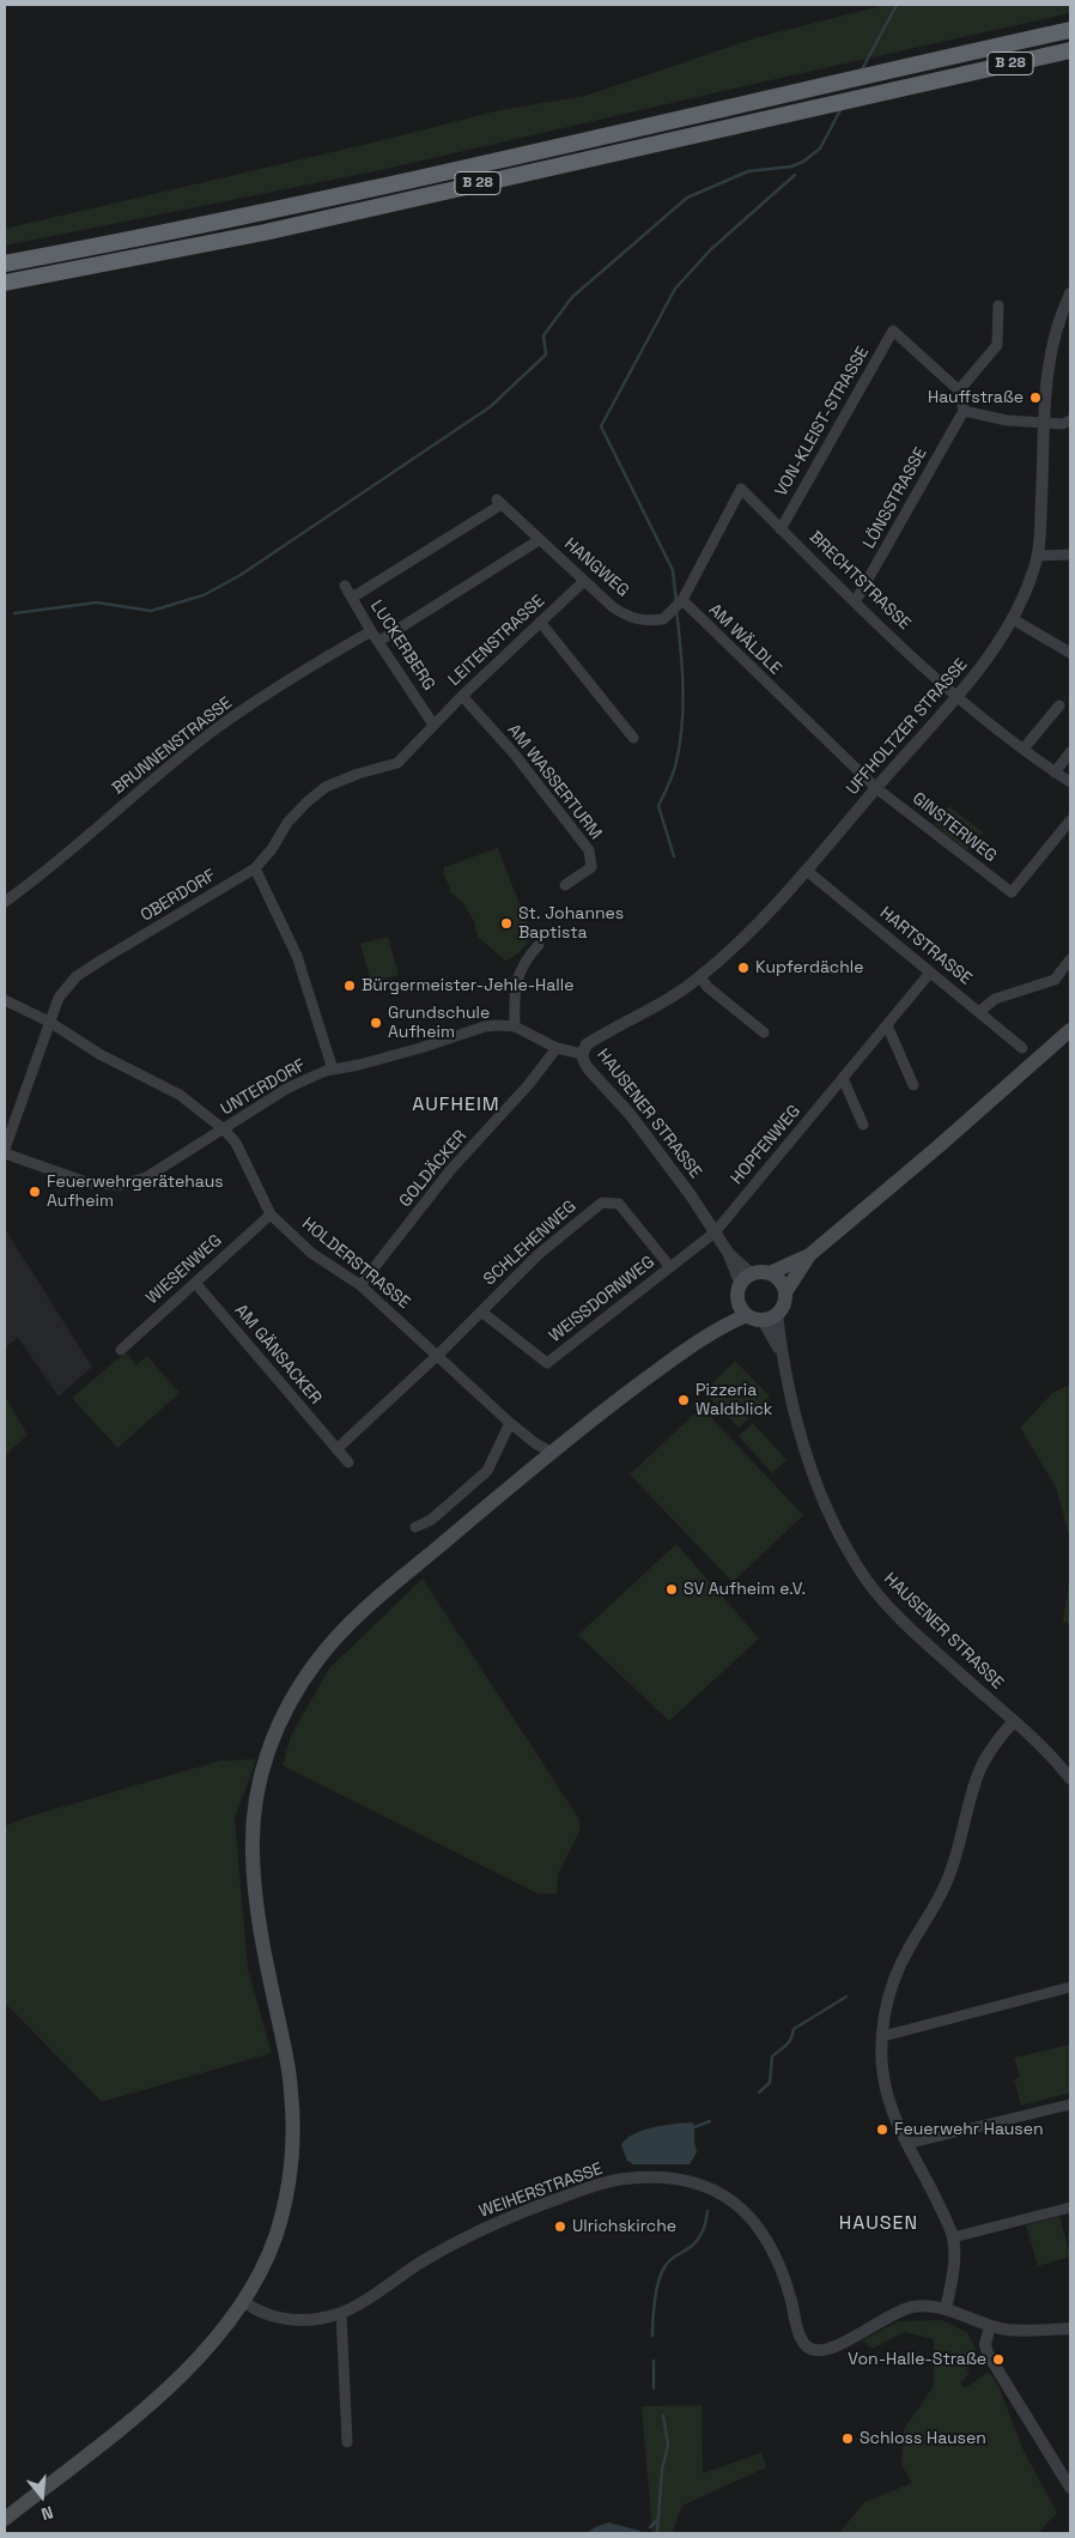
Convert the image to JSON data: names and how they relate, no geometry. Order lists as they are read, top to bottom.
{
  "streets": {
    "highway": ["B 28"],
    "street": [
      "VON-KLEIST-STRASSE",
      "LÖNSSTRASSE",
      "HANGWEG",
      "BRECHTSTRASSE",
      "AM WÄLDLE",
      "LEITENSTRASSE",
      "LUCKERBERG",
      "UFFHOLTZER STRASSE",
      "BRUNNENSTRASSE",
      "AM WASSERTURM",
      "GINSTERWEG",
      "OBERDORF",
      "HARTSTRASSE",
      "UNTERDORF",
      "HAUSENER STRASSE",
      "HOPFENWEG",
      "GOLDÄCKER",
      "SCHLEHENWEG",
      "HOLDERSTRASSE",
      "WIESENWEG",
      "WEISSDORNWEG",
      "AM GÄNSACKER",
      "WEIHERSTRASSE"
    ]
  },
  "crossings": [
    ["VON-KLEIST-STRASSE", "BRECHTSTRASSE"],
    ["LÖNSSTRASSE", "BRECHTSTRASSE"],
    ["HANGWEG", "BRECHTSTRASSE"],
    ["HANGWEG", "AM WÄLDLE"],
    ["HANGWEG", "LEITENSTRASSE"],
    ["HANGWEG", "LUCKERBERG"],
    ["BRECHTSTRASSE", "AM WÄLDLE"],
    ["BRECHTSTRASSE", "UFFHOLTZER STRASSE"],
    ["AM WÄLDLE", "UFFHOLTZER STRASSE"],
    ["AM WÄLDLE", "GINSTERWEG"],
    ["LEITENSTRASSE", "LUCKERBERG"],
    ["LEITENSTRASSE", "AM WASSERTURM"],
    ["LEITENSTRASSE", "OBERDORF"],
    ["LUCKERBERG", "BRUNNENSTRASSE"],
    ["LUCKERBERG", "OBERDORF"],
    ["UFFHOLTZER STRASSE", "GINSTERWEG"],
    ["UFFHOLTZER STRASSE", "HARTSTRASSE"],
    ["UFFHOLTZER STRASSE", "UNTERDORF"],
    ["UFFHOLTZER STRASSE", "HAUSENER STRASSE"],
    ["OBERDORF", "UNTERDORF"],
    ["OBERDORF", "HOLDERSTRASSE"],
    ["HARTSTRASSE", "HOPFENWEG"],
    ["UNTERDORF", "HAUSENER STRASSE"],
    ["UNTERDORF", "GOLDÄCKER"],
    ["UNTERDORF", "HOLDERSTRASSE"],
    ["HAUSENER STRASSE", "HOPFENWEG"],
    ["HAUSENER STRASSE", "WEISSDORNWEG"],
    ["HOPFENWEG", "WEISSDORNWEG"],
    ["GOLDÄCKER", "HOLDERSTRASSE"],
    ["SCHLEHENWEG", "HOLDERSTRASSE"],
    ["SCHLEHENWEG", "WEISSDORNWEG"],
    ["HOLDERSTRASSE", "WIESENWEG"],
    ["WIESENWEG", "AM GÄNSACKER"]
  ],
  "districts": ["AUFHEIM", "HAUSEN"],
  "places": [
    "Hauffstraße",
    "St. Johannes Baptista",
    "Kupferdächle",
    "Bürgermeister-Jehle-Halle",
    "Grundschule Aufheim",
    "Feuerwehrgerätehaus Aufheim",
    "Pizzeria Waldblick",
    "SV Aufheim e.V.",
    "Feuerwehr Hausen",
    "Ulrichskirche",
    "Von-Halle-Straße",
    "Schloss Hausen"
  ],
  "north": "bottom"
}
